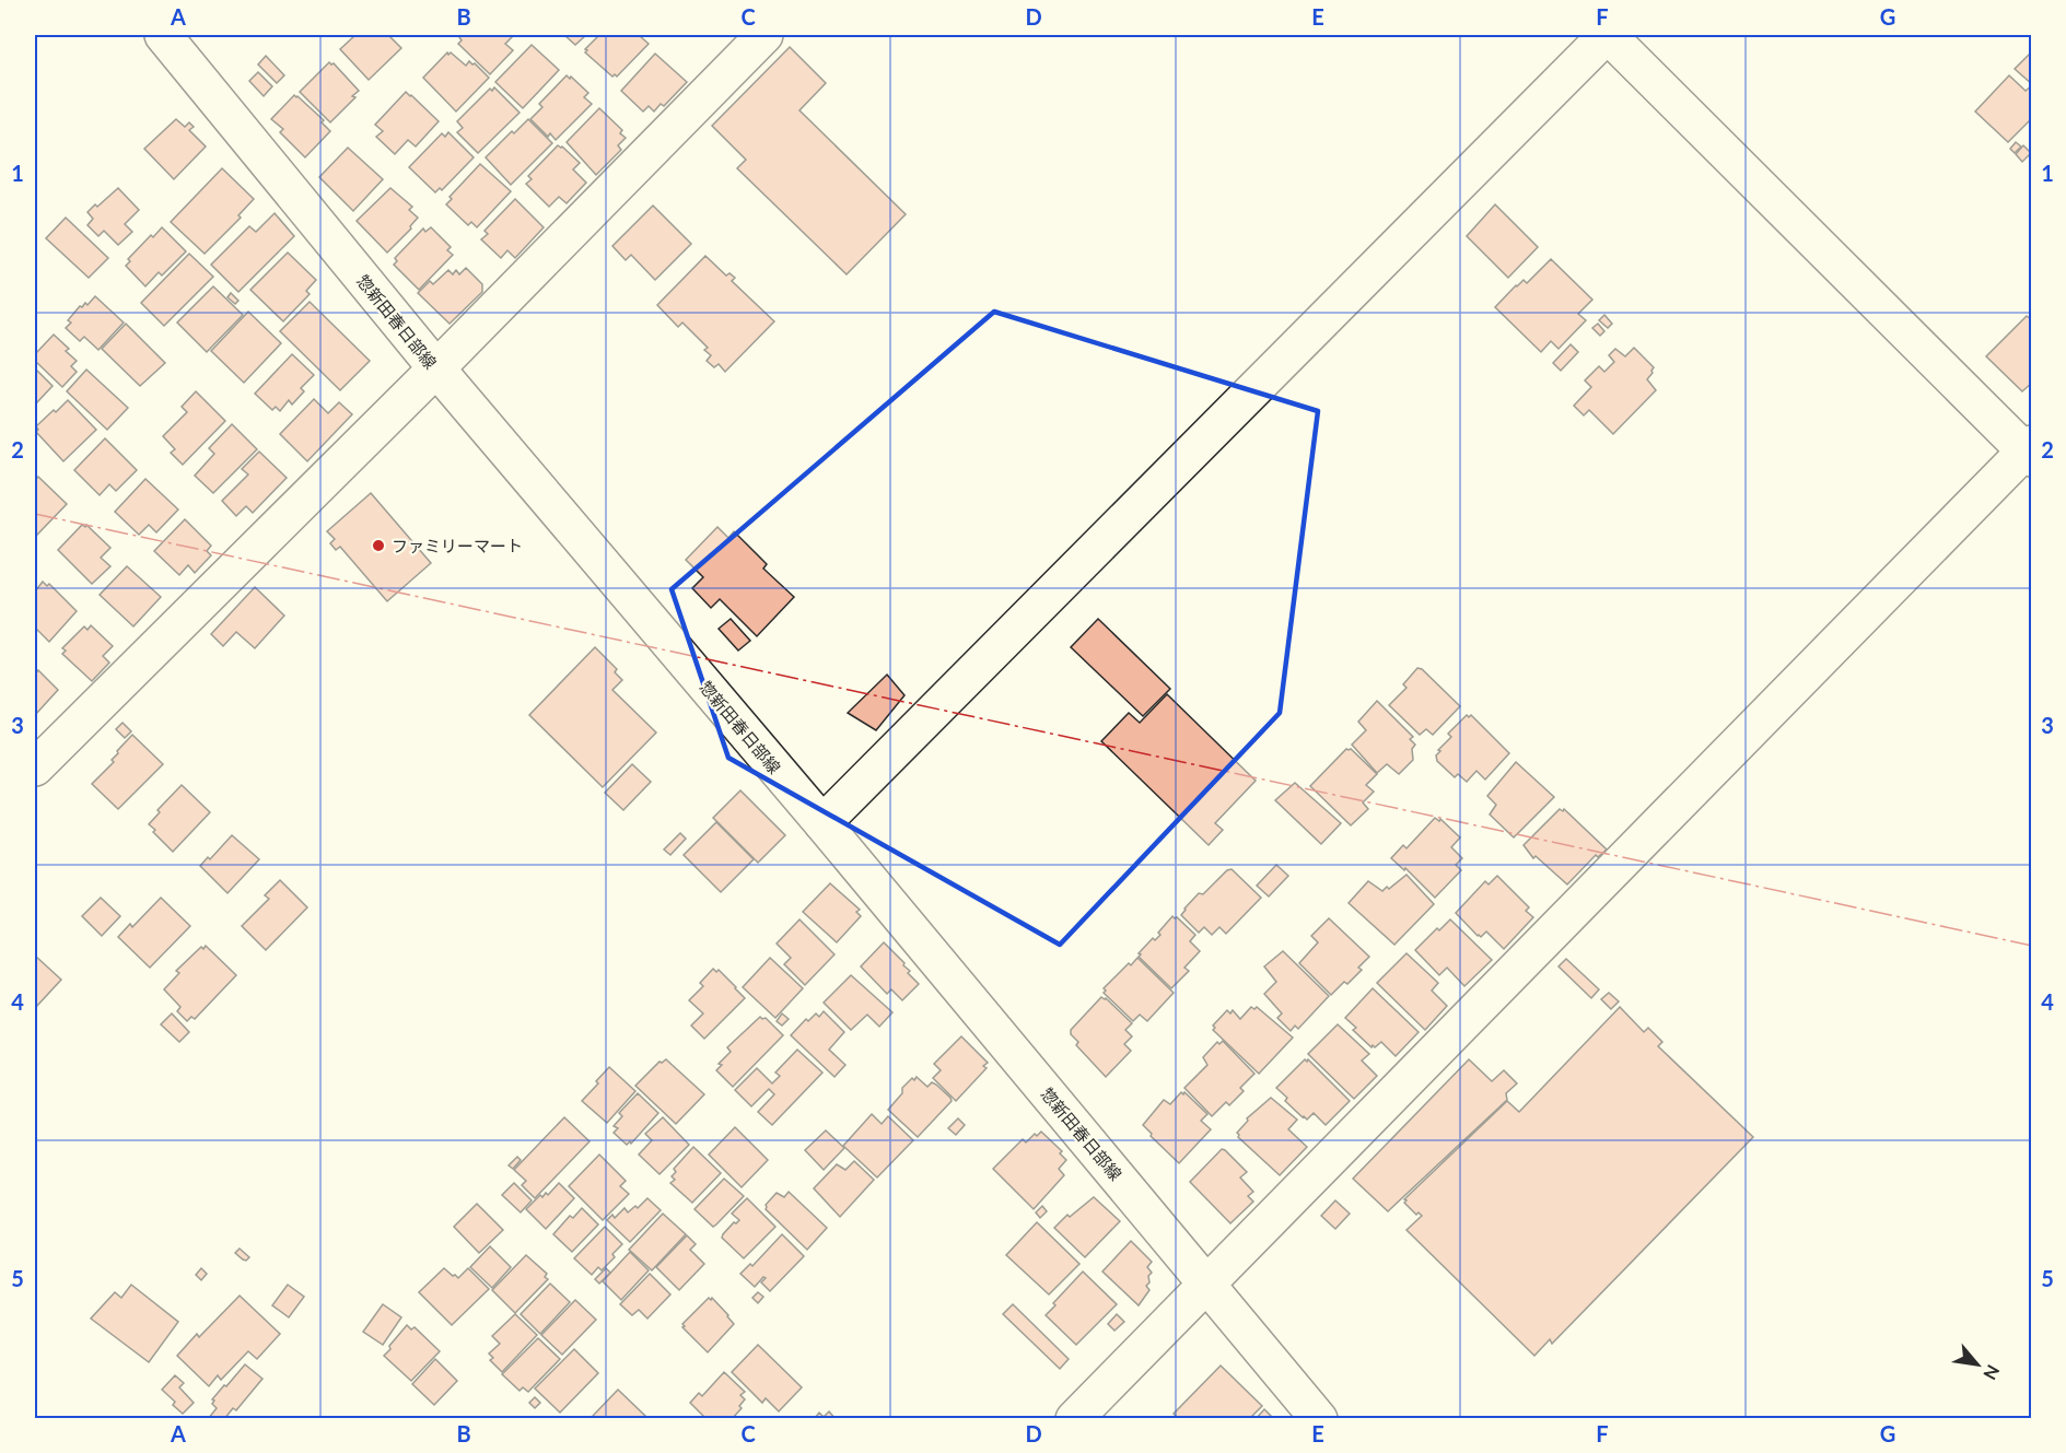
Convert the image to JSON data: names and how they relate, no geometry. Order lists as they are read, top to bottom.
{
  "streets": {
    "street": ["惣新田春日部線"]
  },
  "places": ["ファミリーマート"],
  "north": "bottom right",
  "grid": {
    "columns": [
      "A",
      "B",
      "C",
      "D",
      "E",
      "F",
      "G"
    ],
    "rows": [
      "1",
      "2",
      "3",
      "4",
      "5"
    ]
  }
}
